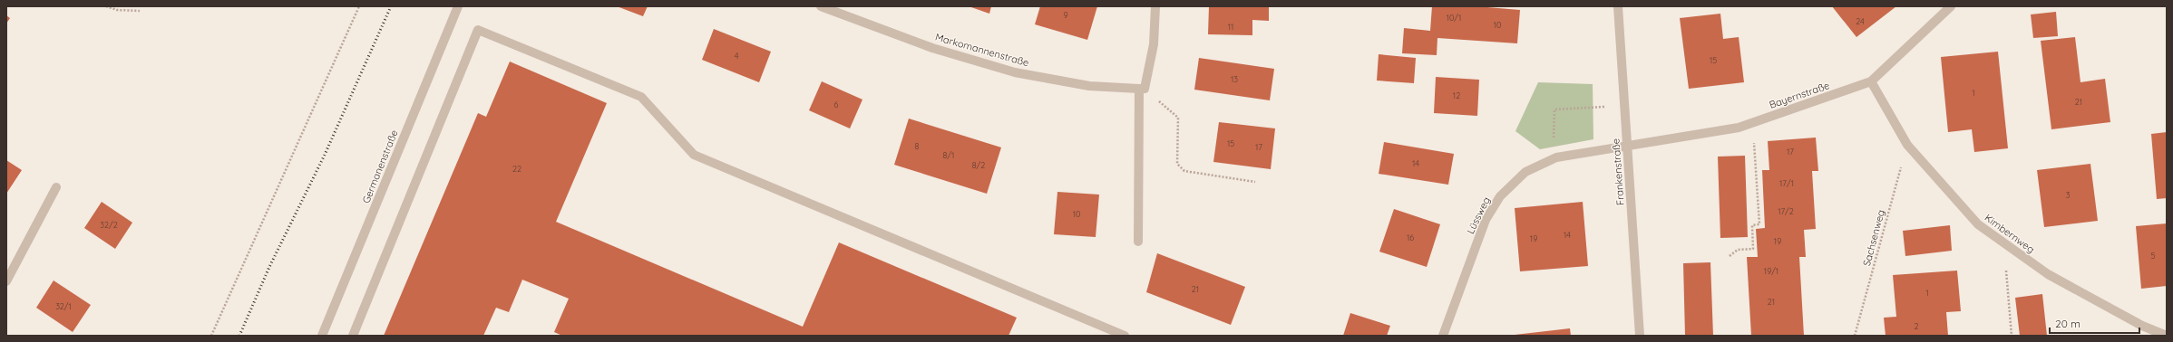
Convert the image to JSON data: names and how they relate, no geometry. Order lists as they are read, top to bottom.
{
  "streets": {
    "street": [
      "Markomannenstraße",
      "Bayernstraße",
      "Germanenstraße",
      "Frankenstraße",
      "Lüssweg",
      "Kimbernweg"
    ],
    "path": ["Sachsenweg"]
  },
  "crossings": [
    ["Bayernstraße", "Frankenstraße"],
    ["Bayernstraße", "Lüssweg"],
    ["Bayernstraße", "Kimbernweg"],
    ["Frankenstraße", "Lüssweg"],
    ["Kimbernweg", "Sachsenweg"]
  ],
  "house_numbers": [
    "9",
    "10/1",
    "24",
    "10",
    "11",
    "4",
    "15",
    "13",
    "1",
    "12",
    "21",
    "6",
    "15",
    "8",
    "17",
    "17",
    "8/1",
    "14",
    "8/2",
    "22",
    "17/1",
    "3",
    "17/2",
    "10",
    "32/2",
    "14",
    "16",
    "19",
    "19",
    "5",
    "19/1",
    "21",
    "1",
    "21",
    "32/1",
    "2"
  ],
  "scale_bar": "20 m"
}
